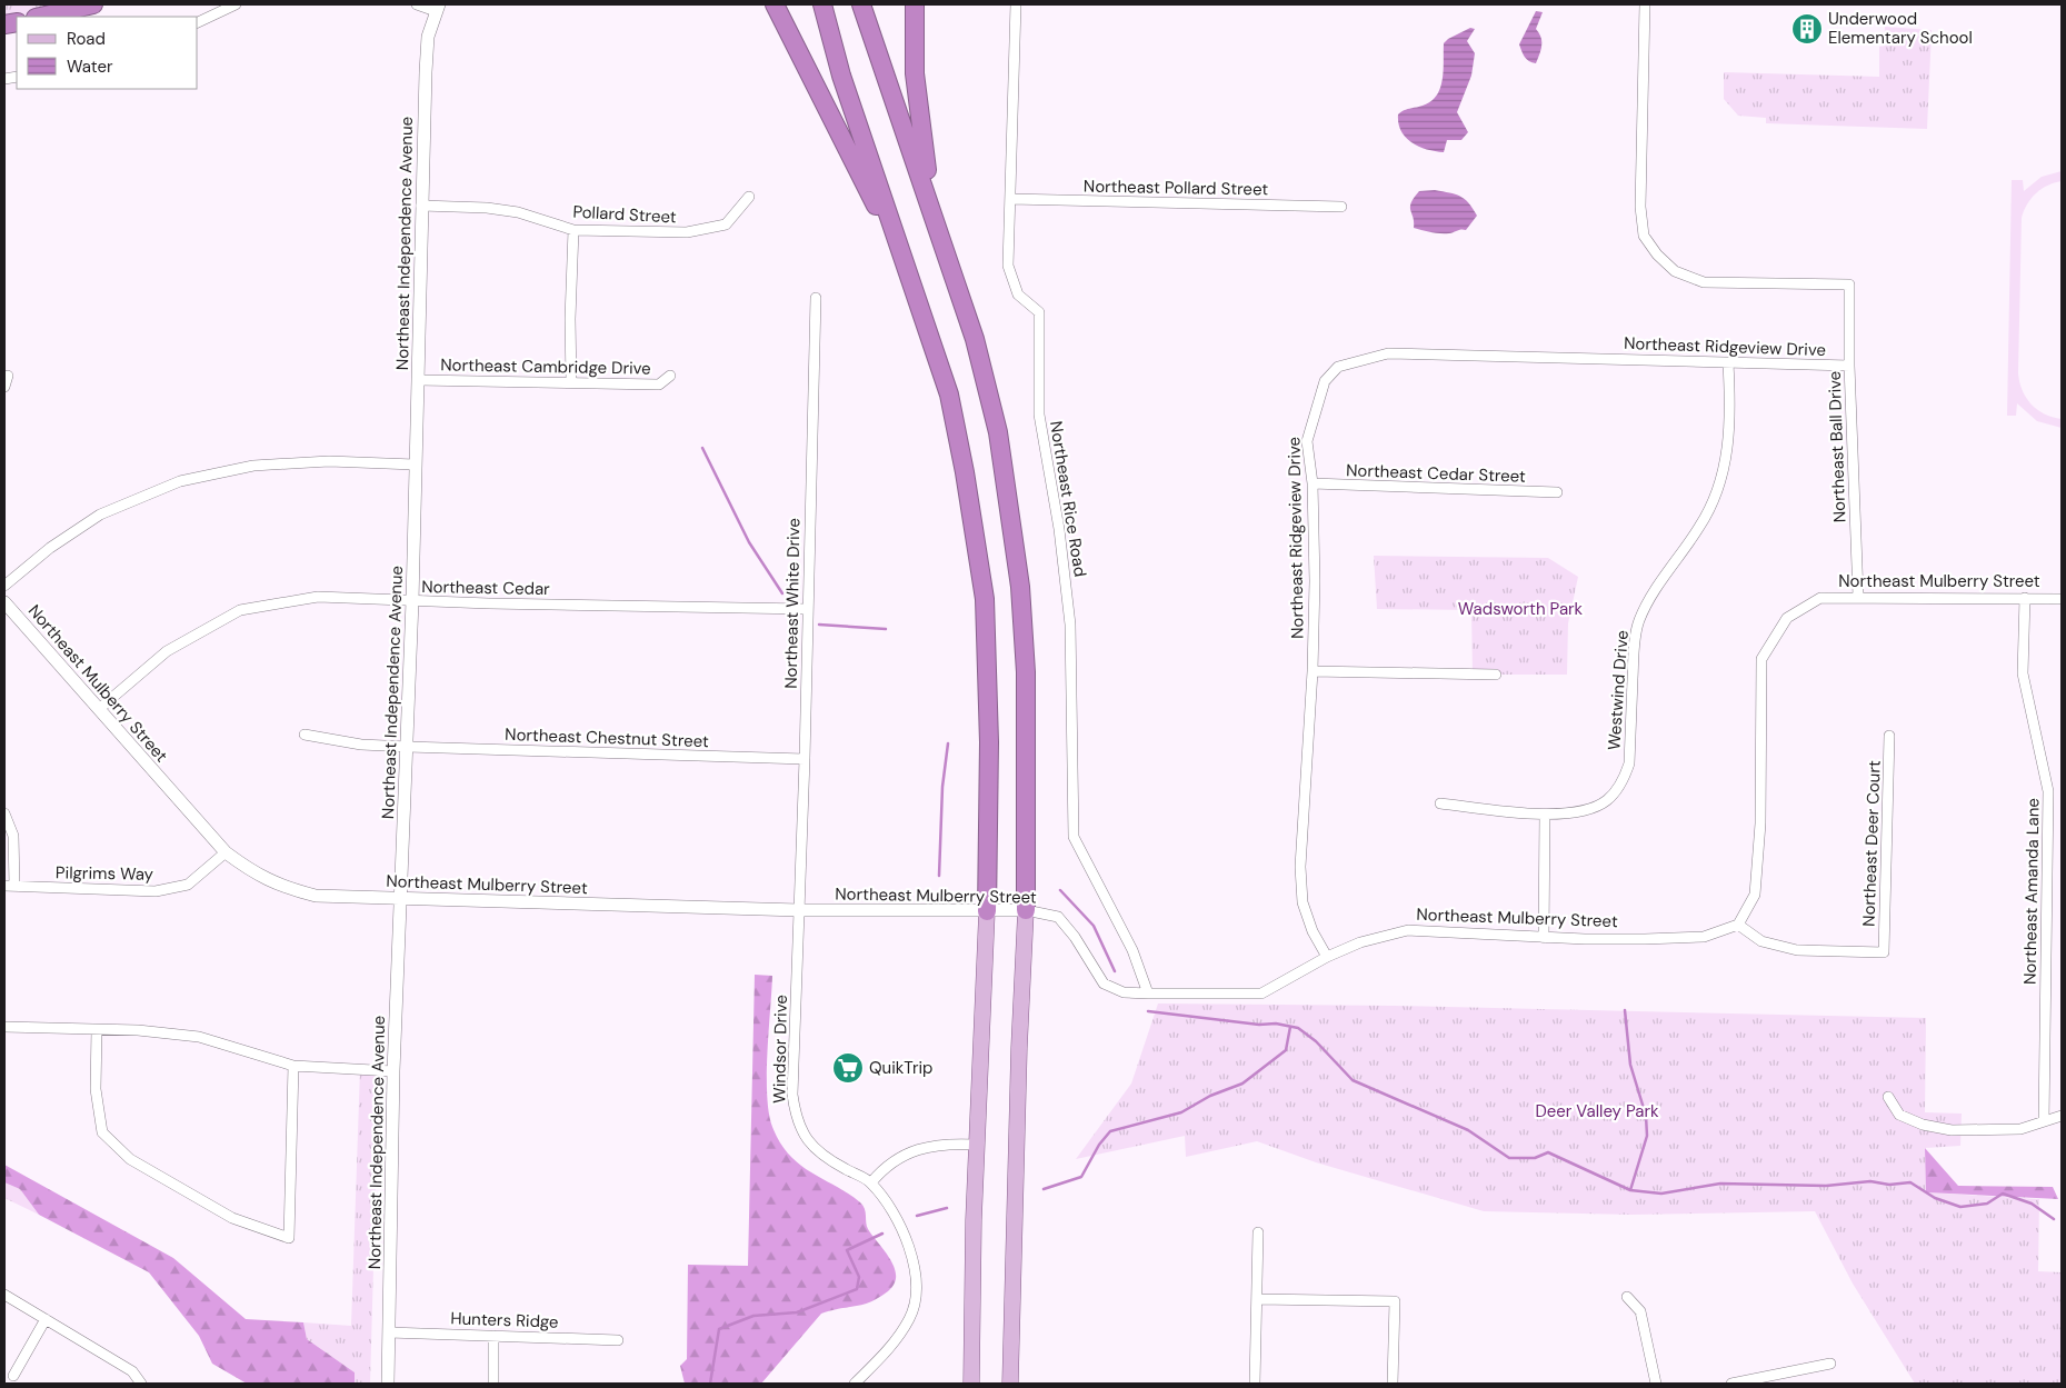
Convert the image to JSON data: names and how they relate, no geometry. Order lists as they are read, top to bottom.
{
  "streets": {
    "street": [
      "Northeast Pollard Street",
      "Pollard Street",
      "Northeast Independence Avenue",
      "Northeast Ridgeview Drive",
      "Northeast Cambridge Drive",
      "Northeast Ball Drive",
      "Northeast Cedar Street",
      "Northeast Rice Road",
      "Northeast Mulberry Street",
      "Northeast Cedar",
      "Northeast White Drive",
      "Westwind Drive",
      "Northeast Chestnut Street",
      "Northeast Deer Court",
      "Pilgrims Way",
      "Northeast Amanda Lane",
      "Windsor Drive",
      "Hunters Ridge"
    ]
  },
  "crossings": [
    ["Northeast Pollard Street", "Northeast Rice Road"],
    ["Pollard Street", "Northeast Independence Avenue"],
    ["Northeast Independence Avenue", "Northeast Cambridge Drive"],
    ["Northeast Independence Avenue", "Northeast Mulberry Street"],
    ["Northeast Independence Avenue", "Northeast Cedar"],
    ["Northeast Independence Avenue", "Northeast Chestnut Street"],
    ["Northeast Independence Avenue", "Hunters Ridge"],
    ["Northeast Ridgeview Drive", "Northeast Ball Drive"],
    ["Northeast Ridgeview Drive", "Northeast Cedar Street"],
    ["Northeast Ridgeview Drive", "Northeast Mulberry Street"],
    ["Northeast Ridgeview Drive", "Westwind Drive"],
    ["Northeast Ball Drive", "Northeast Mulberry Street"],
    ["Northeast Rice Road", "Northeast Mulberry Street"],
    ["Northeast Mulberry Street", "Northeast Cedar"],
    ["Northeast Mulberry Street", "Northeast White Drive"],
    ["Northeast Mulberry Street", "Northeast Deer Court"],
    ["Northeast Mulberry Street", "Pilgrims Way"],
    ["Northeast Mulberry Street", "Northeast Amanda Lane"],
    ["Northeast Mulberry Street", "Windsor Drive"],
    ["Northeast Cedar", "Northeast White Drive"],
    ["Northeast White Drive", "Northeast Chestnut Street"],
    ["Northeast White Drive", "Windsor Drive"]
  ],
  "parks": ["Wadsworth Park", "Deer Valley Park"],
  "places": {
    "building": ["Underwood Elementary School"],
    "supermarket": ["QuikTrip"]
  },
  "legend": ["Road", "Water"]
}
